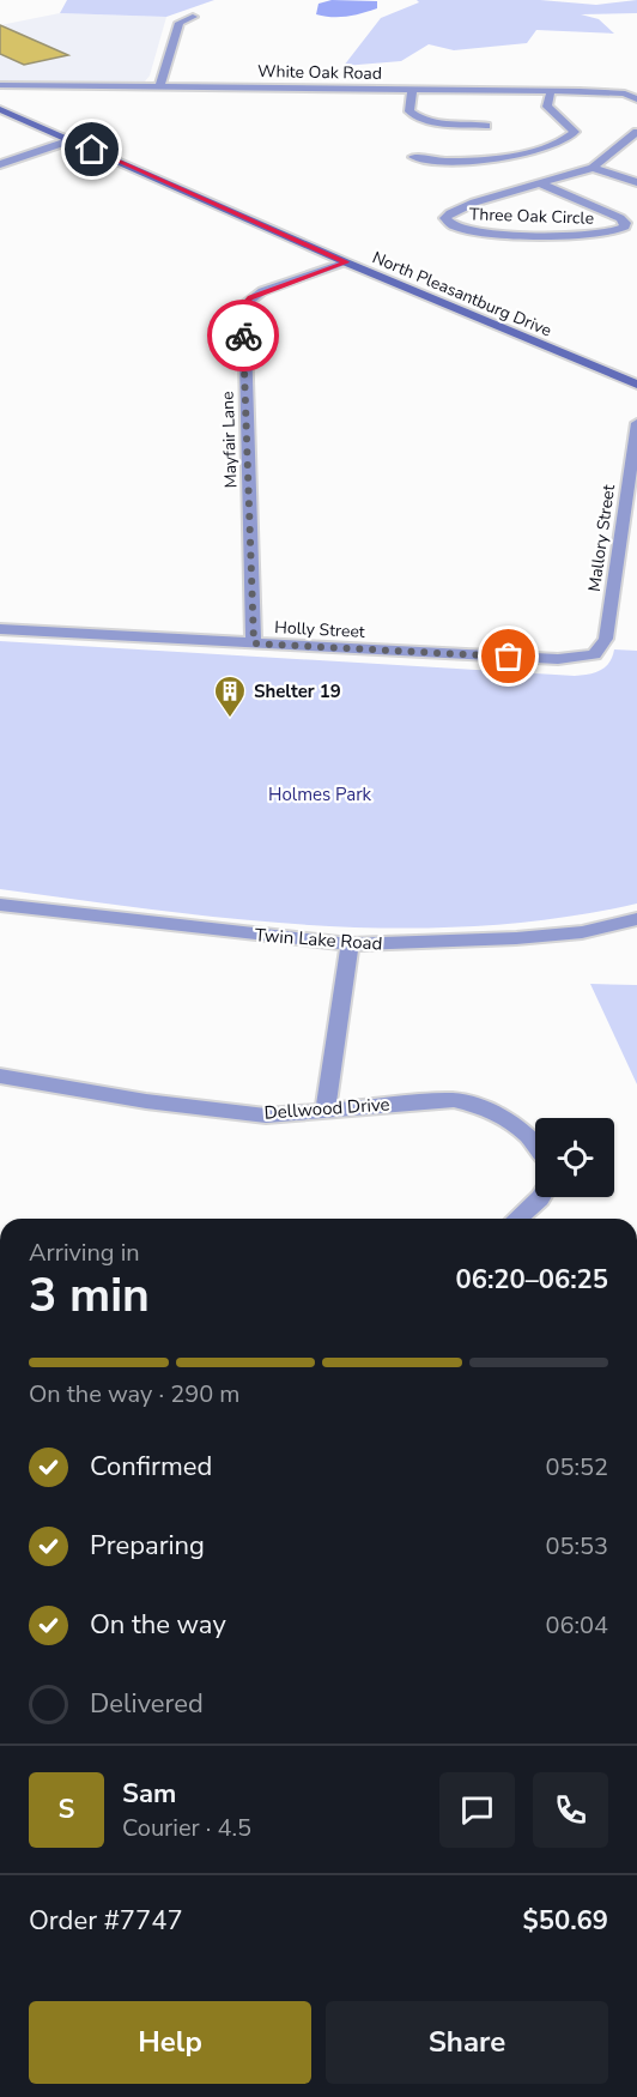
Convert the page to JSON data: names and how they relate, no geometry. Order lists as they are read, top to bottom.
{
  "streets": {
    "main road": ["North Pleasantburg Drive"],
    "street": [
      "White Oak Road",
      "Three Oak Circle",
      "Mayfair Lane",
      "Mallory Street",
      "Holly Street",
      "Twin Lake Road",
      "Dellwood Drive"
    ]
  },
  "crossings": [
    ["North Pleasantburg Drive", "Mayfair Lane"],
    ["Mayfair Lane", "Holly Street"],
    ["Mallory Street", "Holly Street"]
  ],
  "parks": ["Holmes Park"],
  "places": {
    "building": ["Shelter 19"]
  },
  "page": {
    "heading": ["3 min", "Arriving in", "06:20–06:25"],
    "panel": [
      "Sam",
      "Courier · 4.5",
      "Order #7747",
      "$50.69"
    ],
    "bar": "On the way · 290 m",
    "list": [
      ["Confirmed", "05:52"],
      ["Preparing", "05:53"],
      ["On the way", "06:04"],
      "Delivered"
    ],
    "round": "S",
    "buttons": ["Help", "Share"]
  }
}
